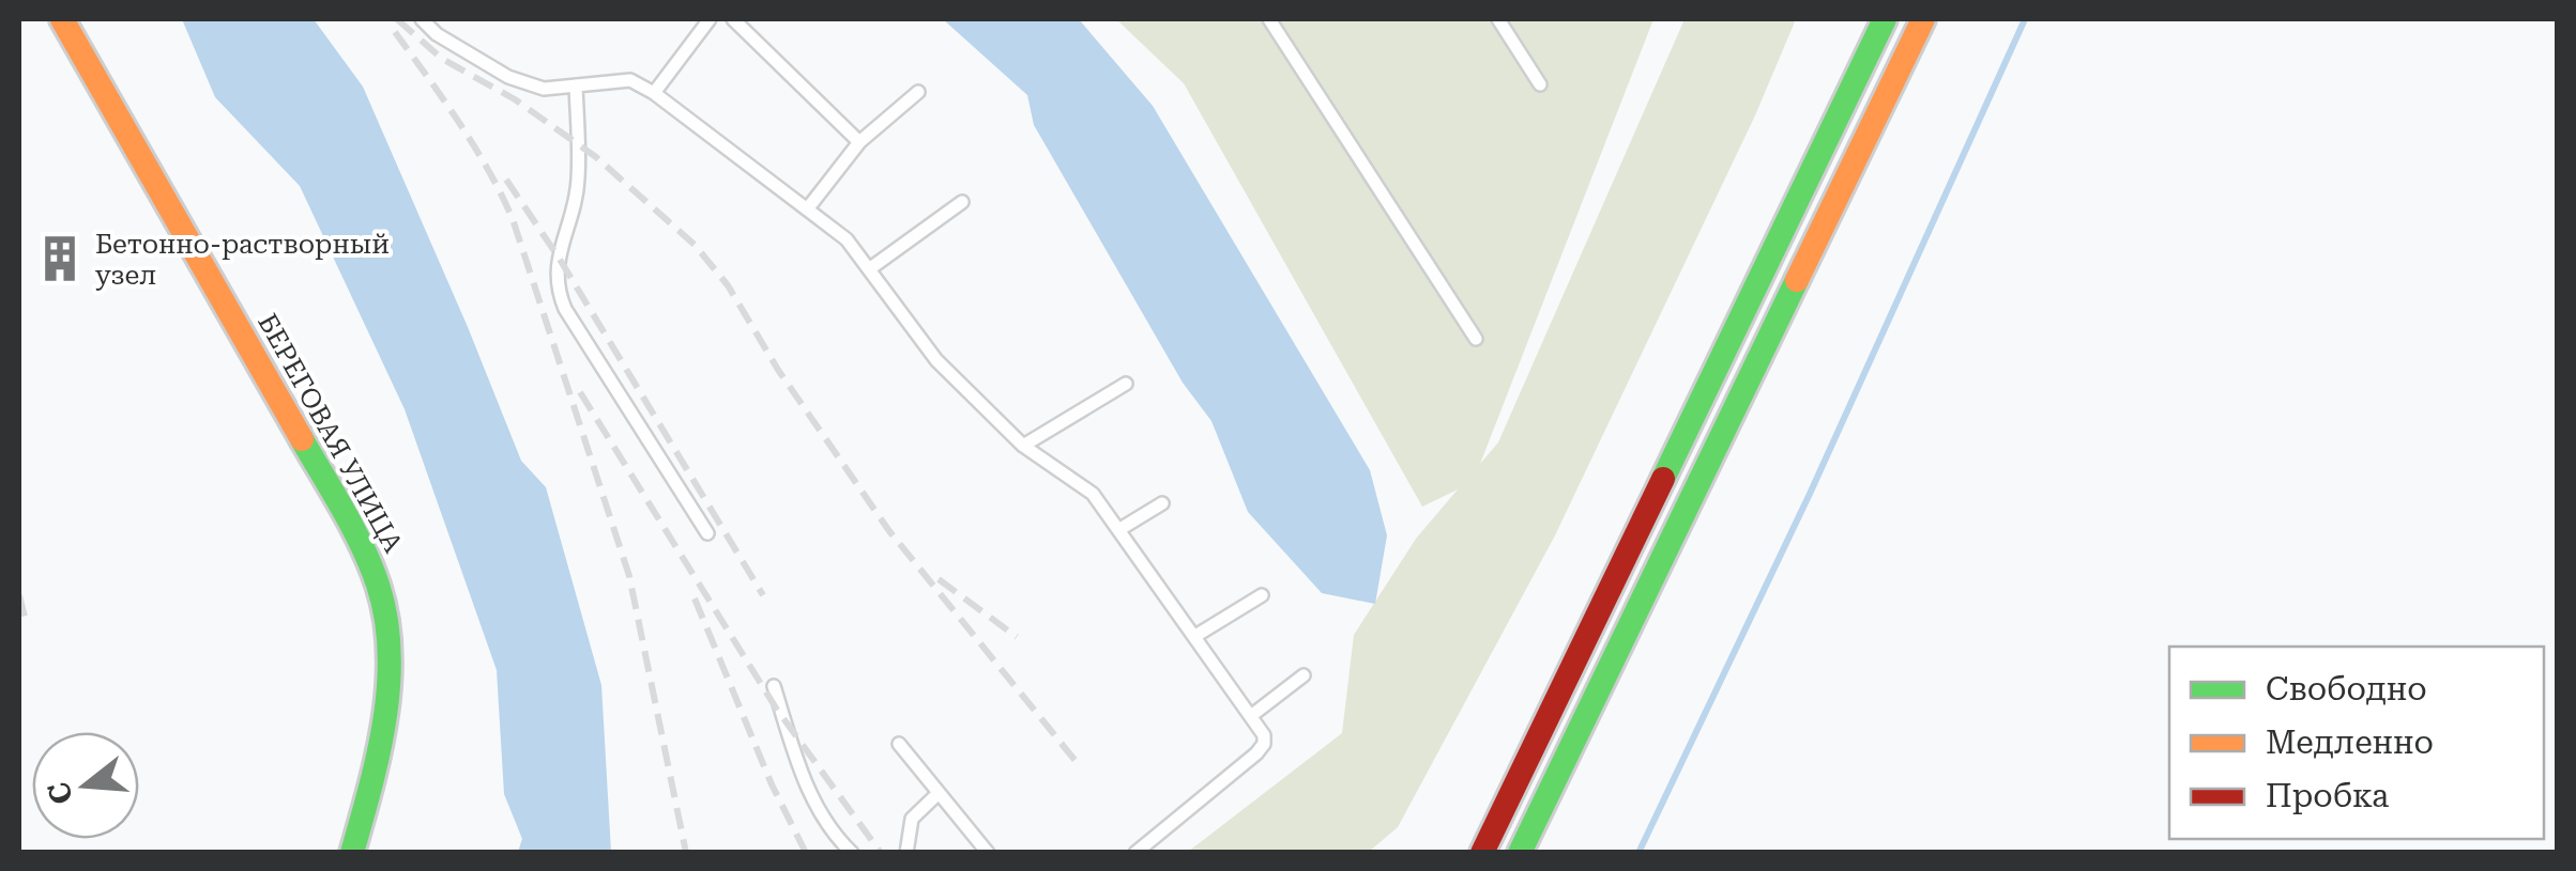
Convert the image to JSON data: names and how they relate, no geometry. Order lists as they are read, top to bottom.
{
  "streets": {
    "main road": ["БЕРЕГОВАЯ УЛИЦА"]
  },
  "places": {
    "building": ["Бетонно-растворный узел"]
  },
  "legend": ["Свободно", "Медленно", "Пробка"],
  "north": "left"
}
